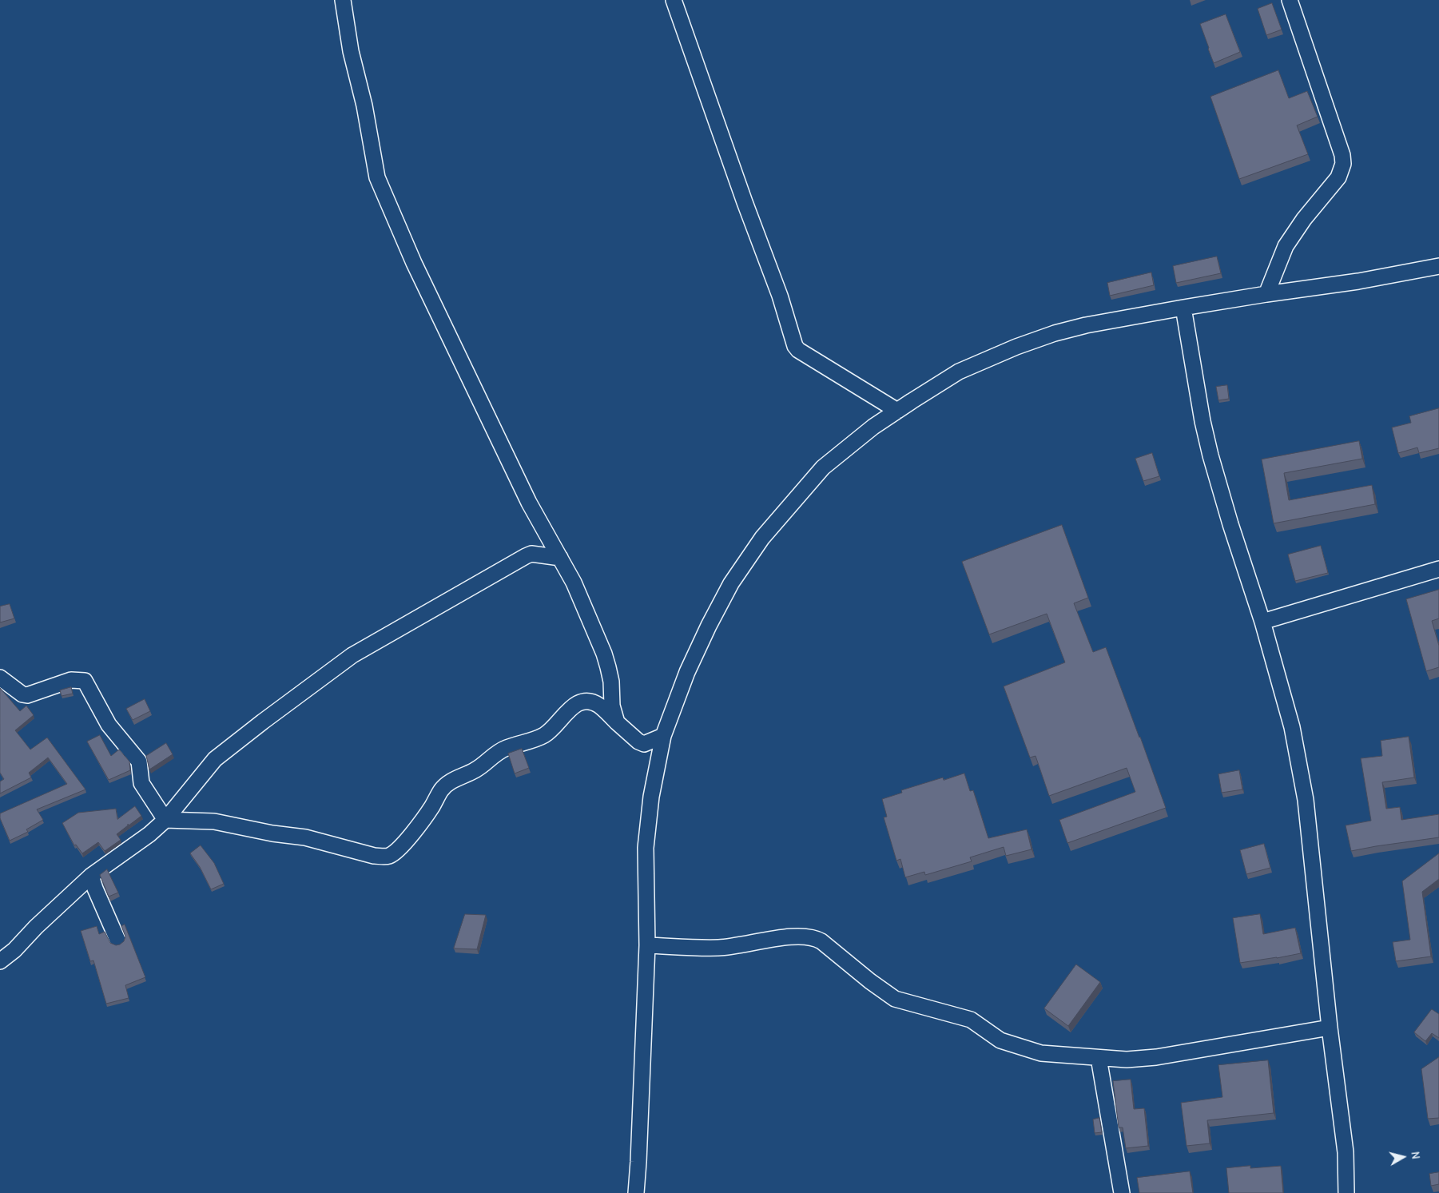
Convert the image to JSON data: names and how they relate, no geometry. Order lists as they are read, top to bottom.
{
  "north": "right"
}
